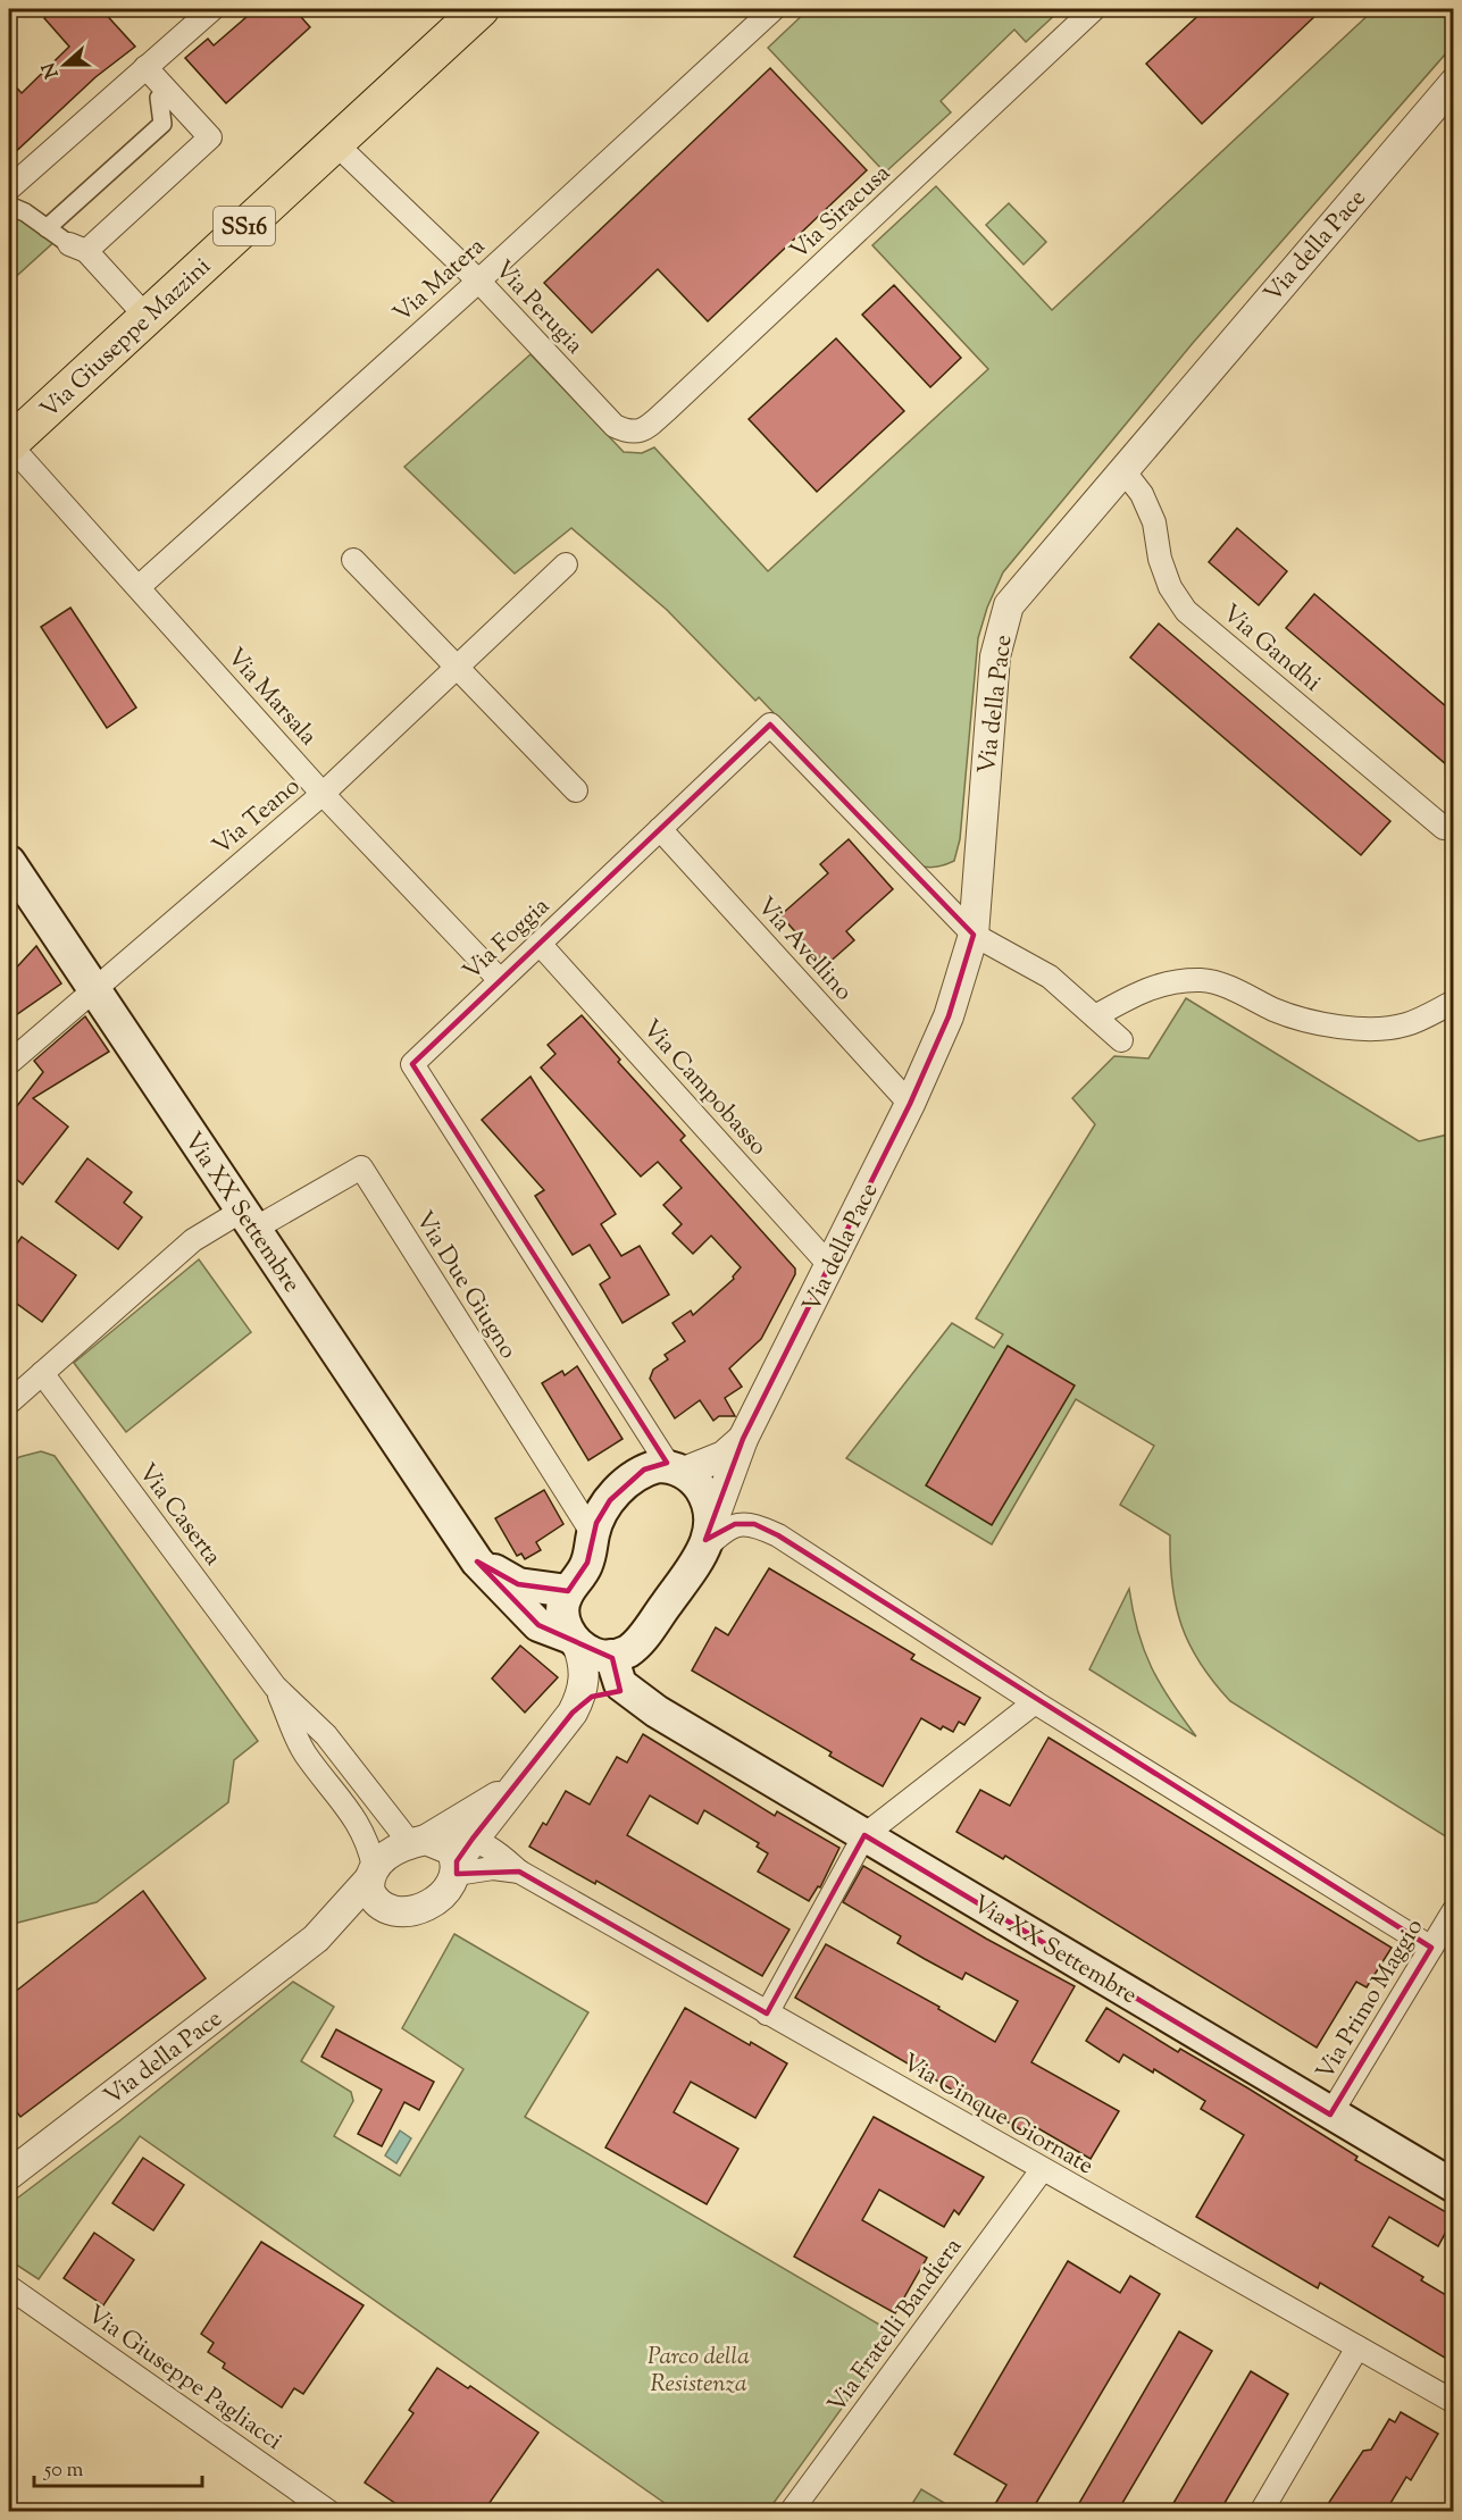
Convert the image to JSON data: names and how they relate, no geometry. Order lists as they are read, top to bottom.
{
  "streets": {
    "main road": ["SS16", "Via Giuseppe Mazzini", "Via XX Settembre"],
    "street": [
      "Via Siracusa",
      "Via della Pace",
      "Via Matera",
      "Via Perugia",
      "Via Gandhi",
      "Via Marsala",
      "Via Teano",
      "Via Foggia",
      "Via Avellino",
      "Via Campobasso",
      "Via Due Giugno",
      "Via Caserta",
      "Via Primo Maggio",
      "Via Cinque Giornate",
      "Via Fratelli Bandiera",
      "Via Giuseppe Pagliacci"
    ]
  },
  "crossings": [
    ["Via Siracusa", "Via Perugia"],
    ["Via della Pace", "Via Gandhi"],
    ["Via della Pace", "Via Foggia"],
    ["Via della Pace", "Via Avellino"],
    ["Via della Pace", "Via Campobasso"],
    ["Via della Pace", "Via Caserta"],
    ["Via della Pace", "Via Cinque Giornate"],
    ["Via Matera", "Via Perugia"],
    ["Via Matera", "Via Marsala"],
    ["Via Perugia", "Via Giuseppe Mazzini"],
    ["Via Giuseppe Mazzini", "Via Marsala"],
    ["Via Marsala", "Via Teano"],
    ["Via Marsala", "Via Foggia"],
    ["Via Teano", "Via XX Settembre"],
    ["Via Foggia", "Via Avellino"],
    ["Via Foggia", "Via Campobasso"],
    ["Via XX Settembre", "Via Due Giugno"],
    ["Via XX Settembre", "Via Primo Maggio"],
    ["Via Caserta", "Via Cinque Giornate"],
    ["Via Cinque Giornate", "Via Fratelli Bandiera"]
  ],
  "parks": ["Parco della Resistenza"],
  "scale_bar": "50 m",
  "north": "left"
}
